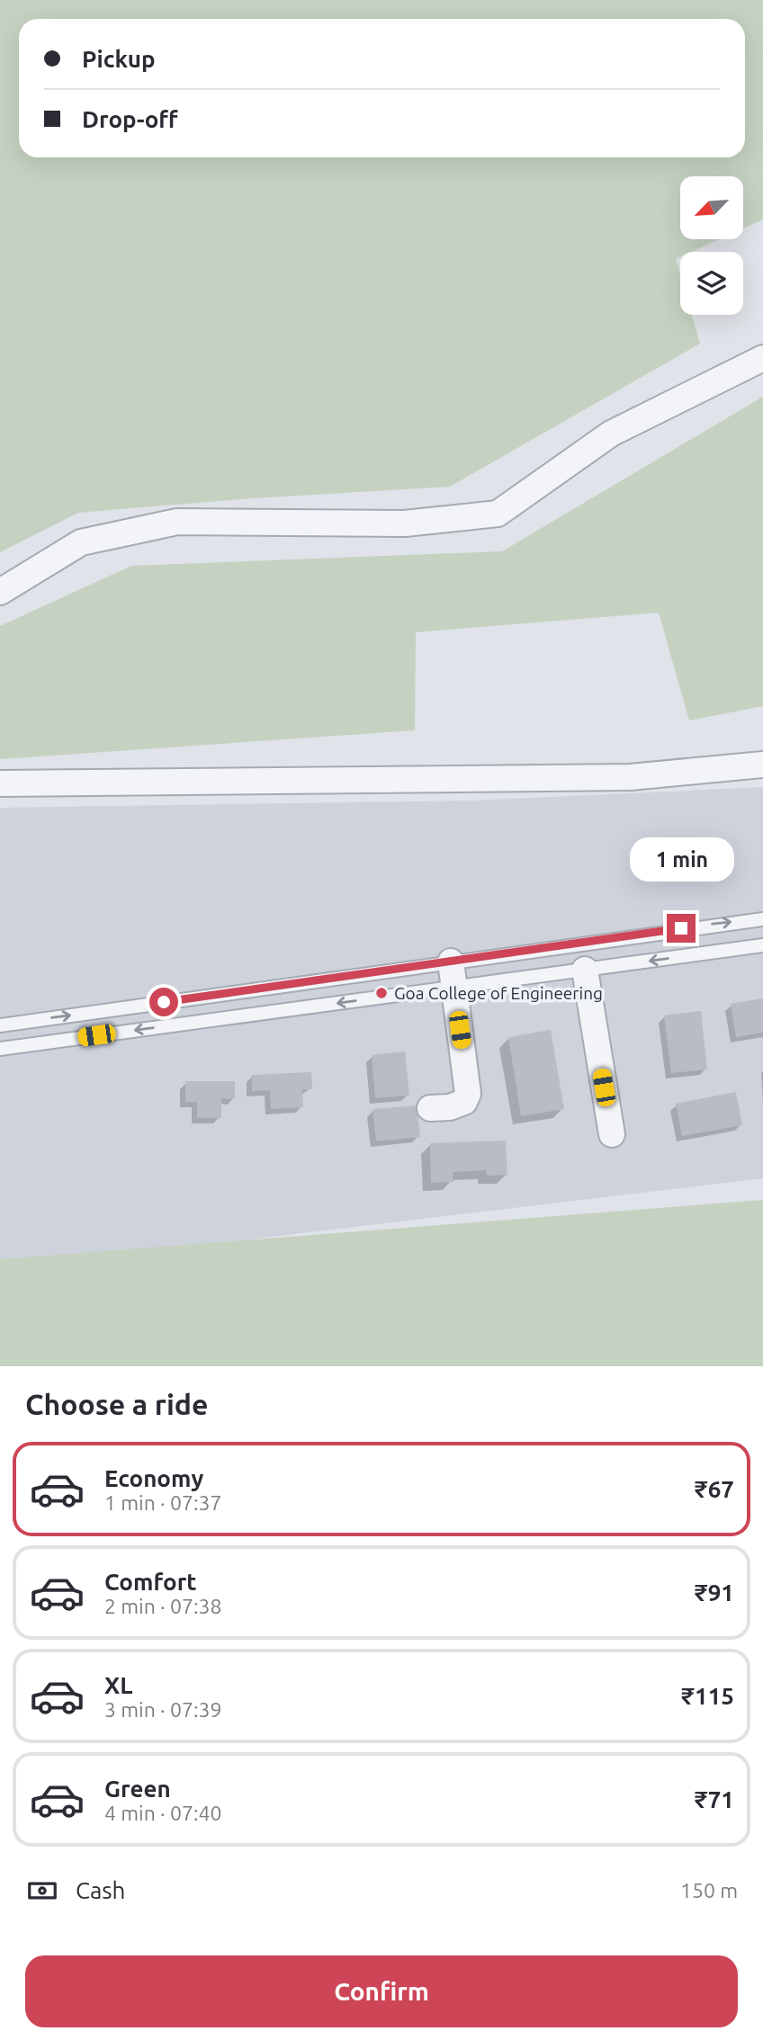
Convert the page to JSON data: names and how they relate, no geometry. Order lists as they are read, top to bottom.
{
  "places": ["Goa College of Engineering"],
  "north": "bottom left",
  "page": {
    "banner": ["Pickup", "Drop-off"],
    "bubble": "1 min",
    "heading": "Choose a ride",
    "list": [
      {
        "name": "Economy",
        "note": "1 min · 07:37",
        "value": "₹67"
      },
      {
        "name": "Comfort",
        "note": "2 min · 07:38",
        "value": "₹91"
      },
      {
        "name": "XL",
        "note": "3 min · 07:39",
        "value": "₹115"
      },
      {
        "name": "Green",
        "note": "4 min · 07:40",
        "value": "₹71"
      }
    ],
    "pay": ["Cash", "150 m"],
    "buttons": "Confirm"
  }
}
